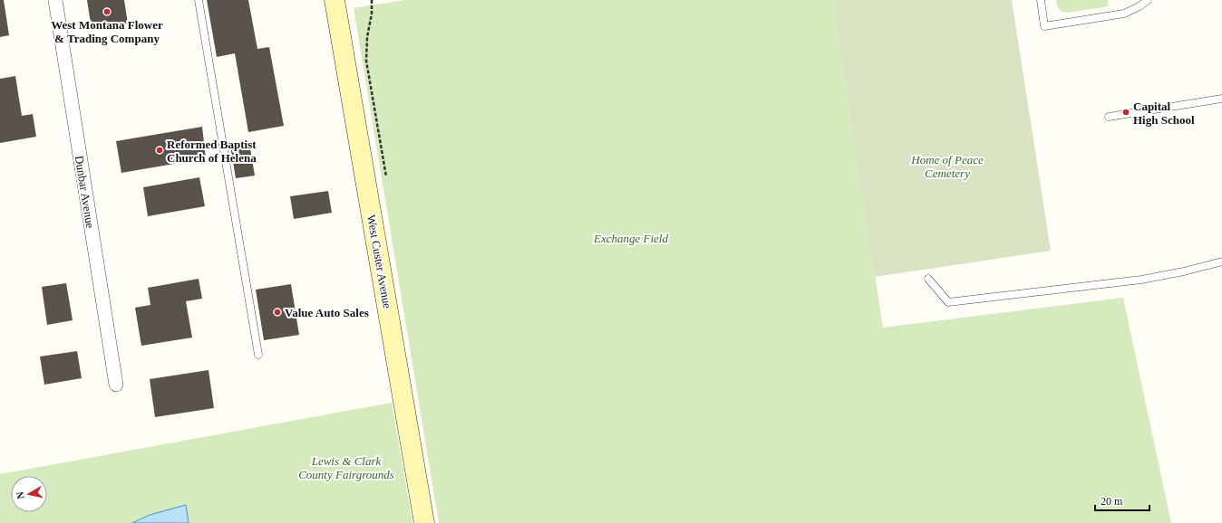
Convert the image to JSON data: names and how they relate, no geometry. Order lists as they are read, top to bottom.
{
  "streets": {
    "main road": ["West Custer Avenue"],
    "street": ["Dunbar Avenue"]
  },
  "parks": ["Home of Peace Cemetery", "Exchange Field", "Lewis & Clark County Fairgrounds"],
  "places": [
    "West Montana Flower & Trading Company",
    "Capital High School",
    "Reformed Baptist Church of Helena",
    "Value Auto Sales"
  ],
  "scale_bar": "20 m",
  "north": "left"
}
